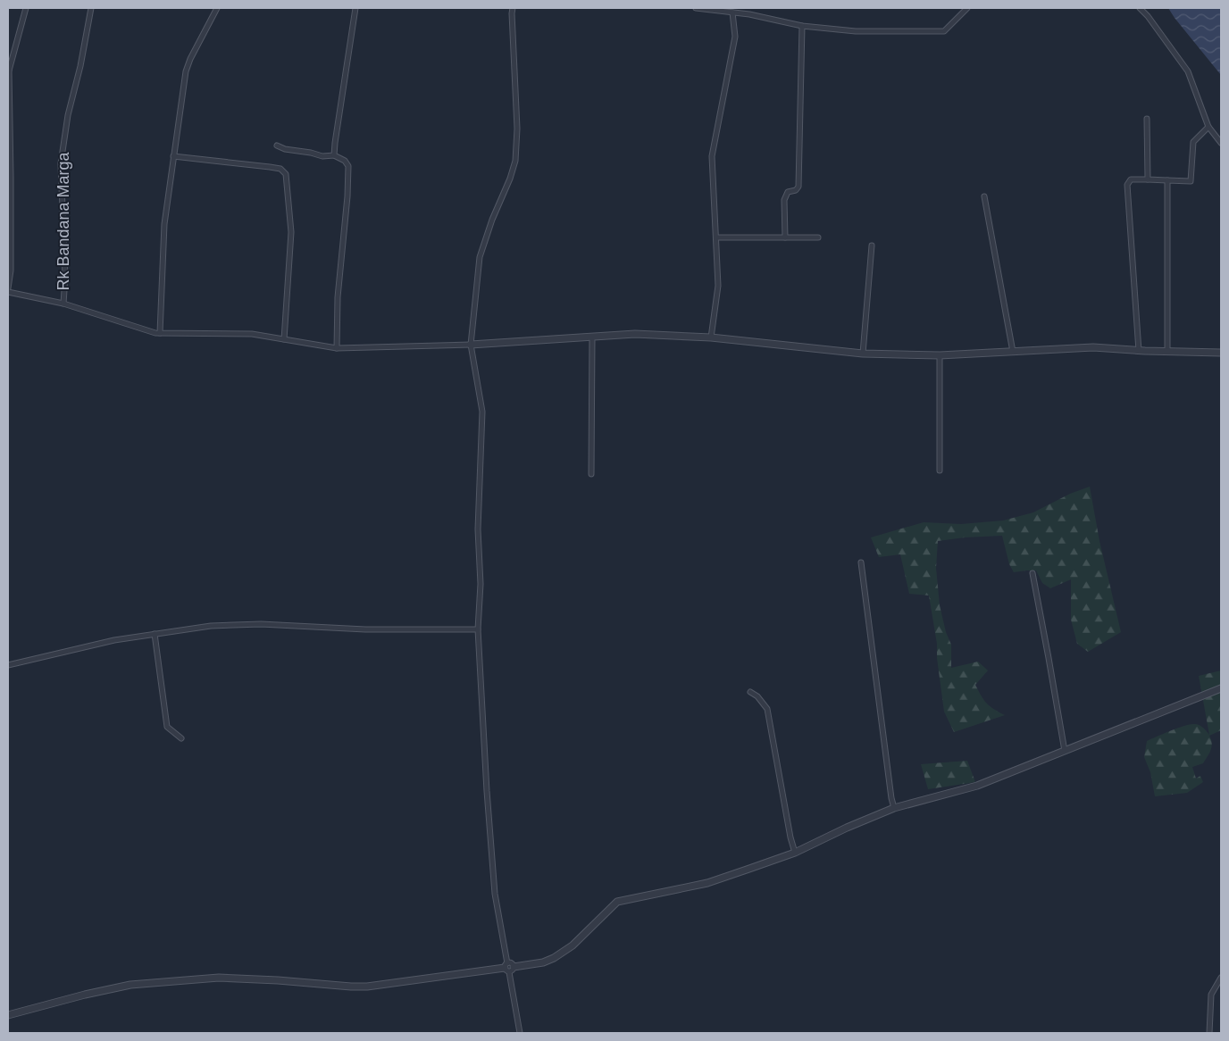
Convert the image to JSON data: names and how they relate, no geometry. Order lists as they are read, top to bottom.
{
  "streets": {
    "street": ["Rk Bandana Marga"]
  }
}
